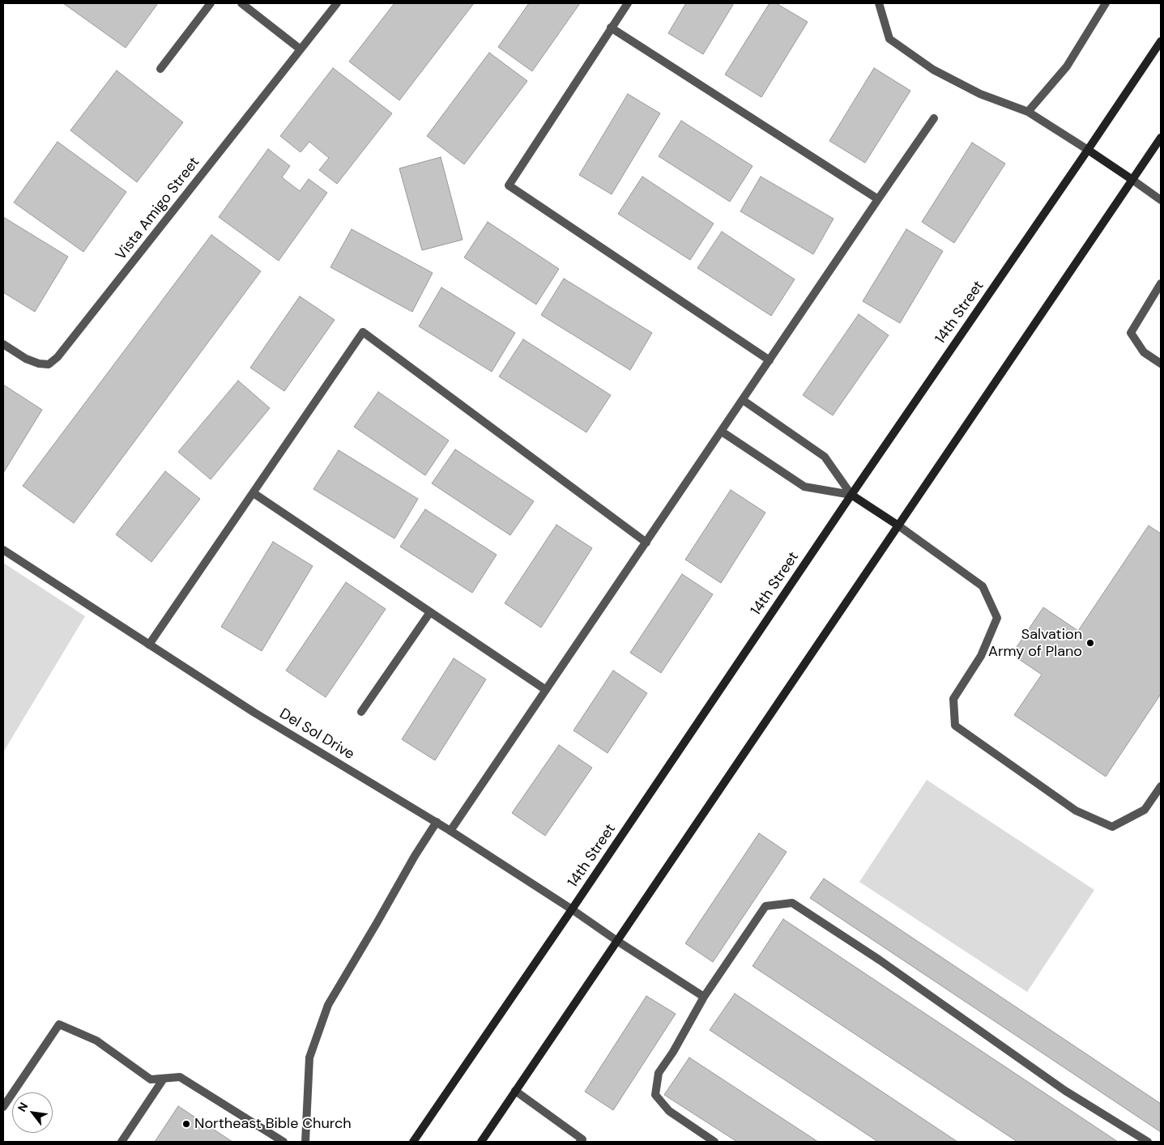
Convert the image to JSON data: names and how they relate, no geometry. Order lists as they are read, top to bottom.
{
  "streets": {
    "main road": ["14th Street"],
    "street": ["Vista Amigo Street", "Del Sol Drive"]
  },
  "crossings": [
    ["14th Street", "Del Sol Drive"]
  ],
  "places": ["Salvation Army of Plano", "Northeast Bible Church"],
  "north": "top left"
}
